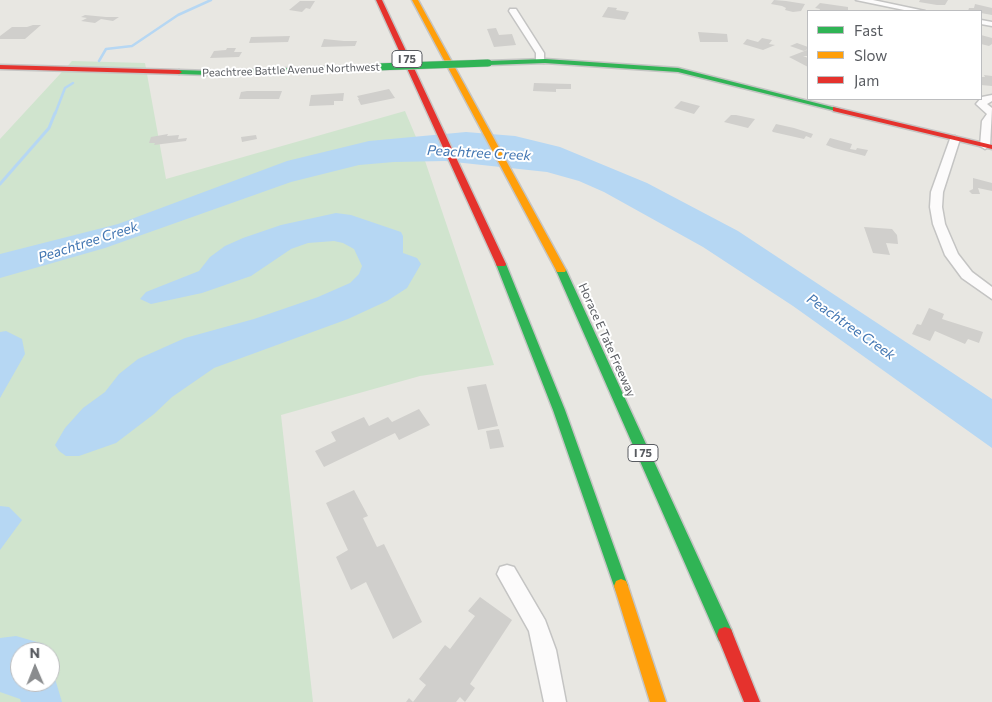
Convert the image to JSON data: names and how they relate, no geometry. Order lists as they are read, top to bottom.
{
  "streets": {
    "main road": ["I 75", "Peachtree Battle Avenue Northwest", "Horace E Tate Freeway"]
  },
  "water": ["Peachtree Creek"],
  "legend": ["Fast", "Slow", "Jam"],
  "north": "top"
}
